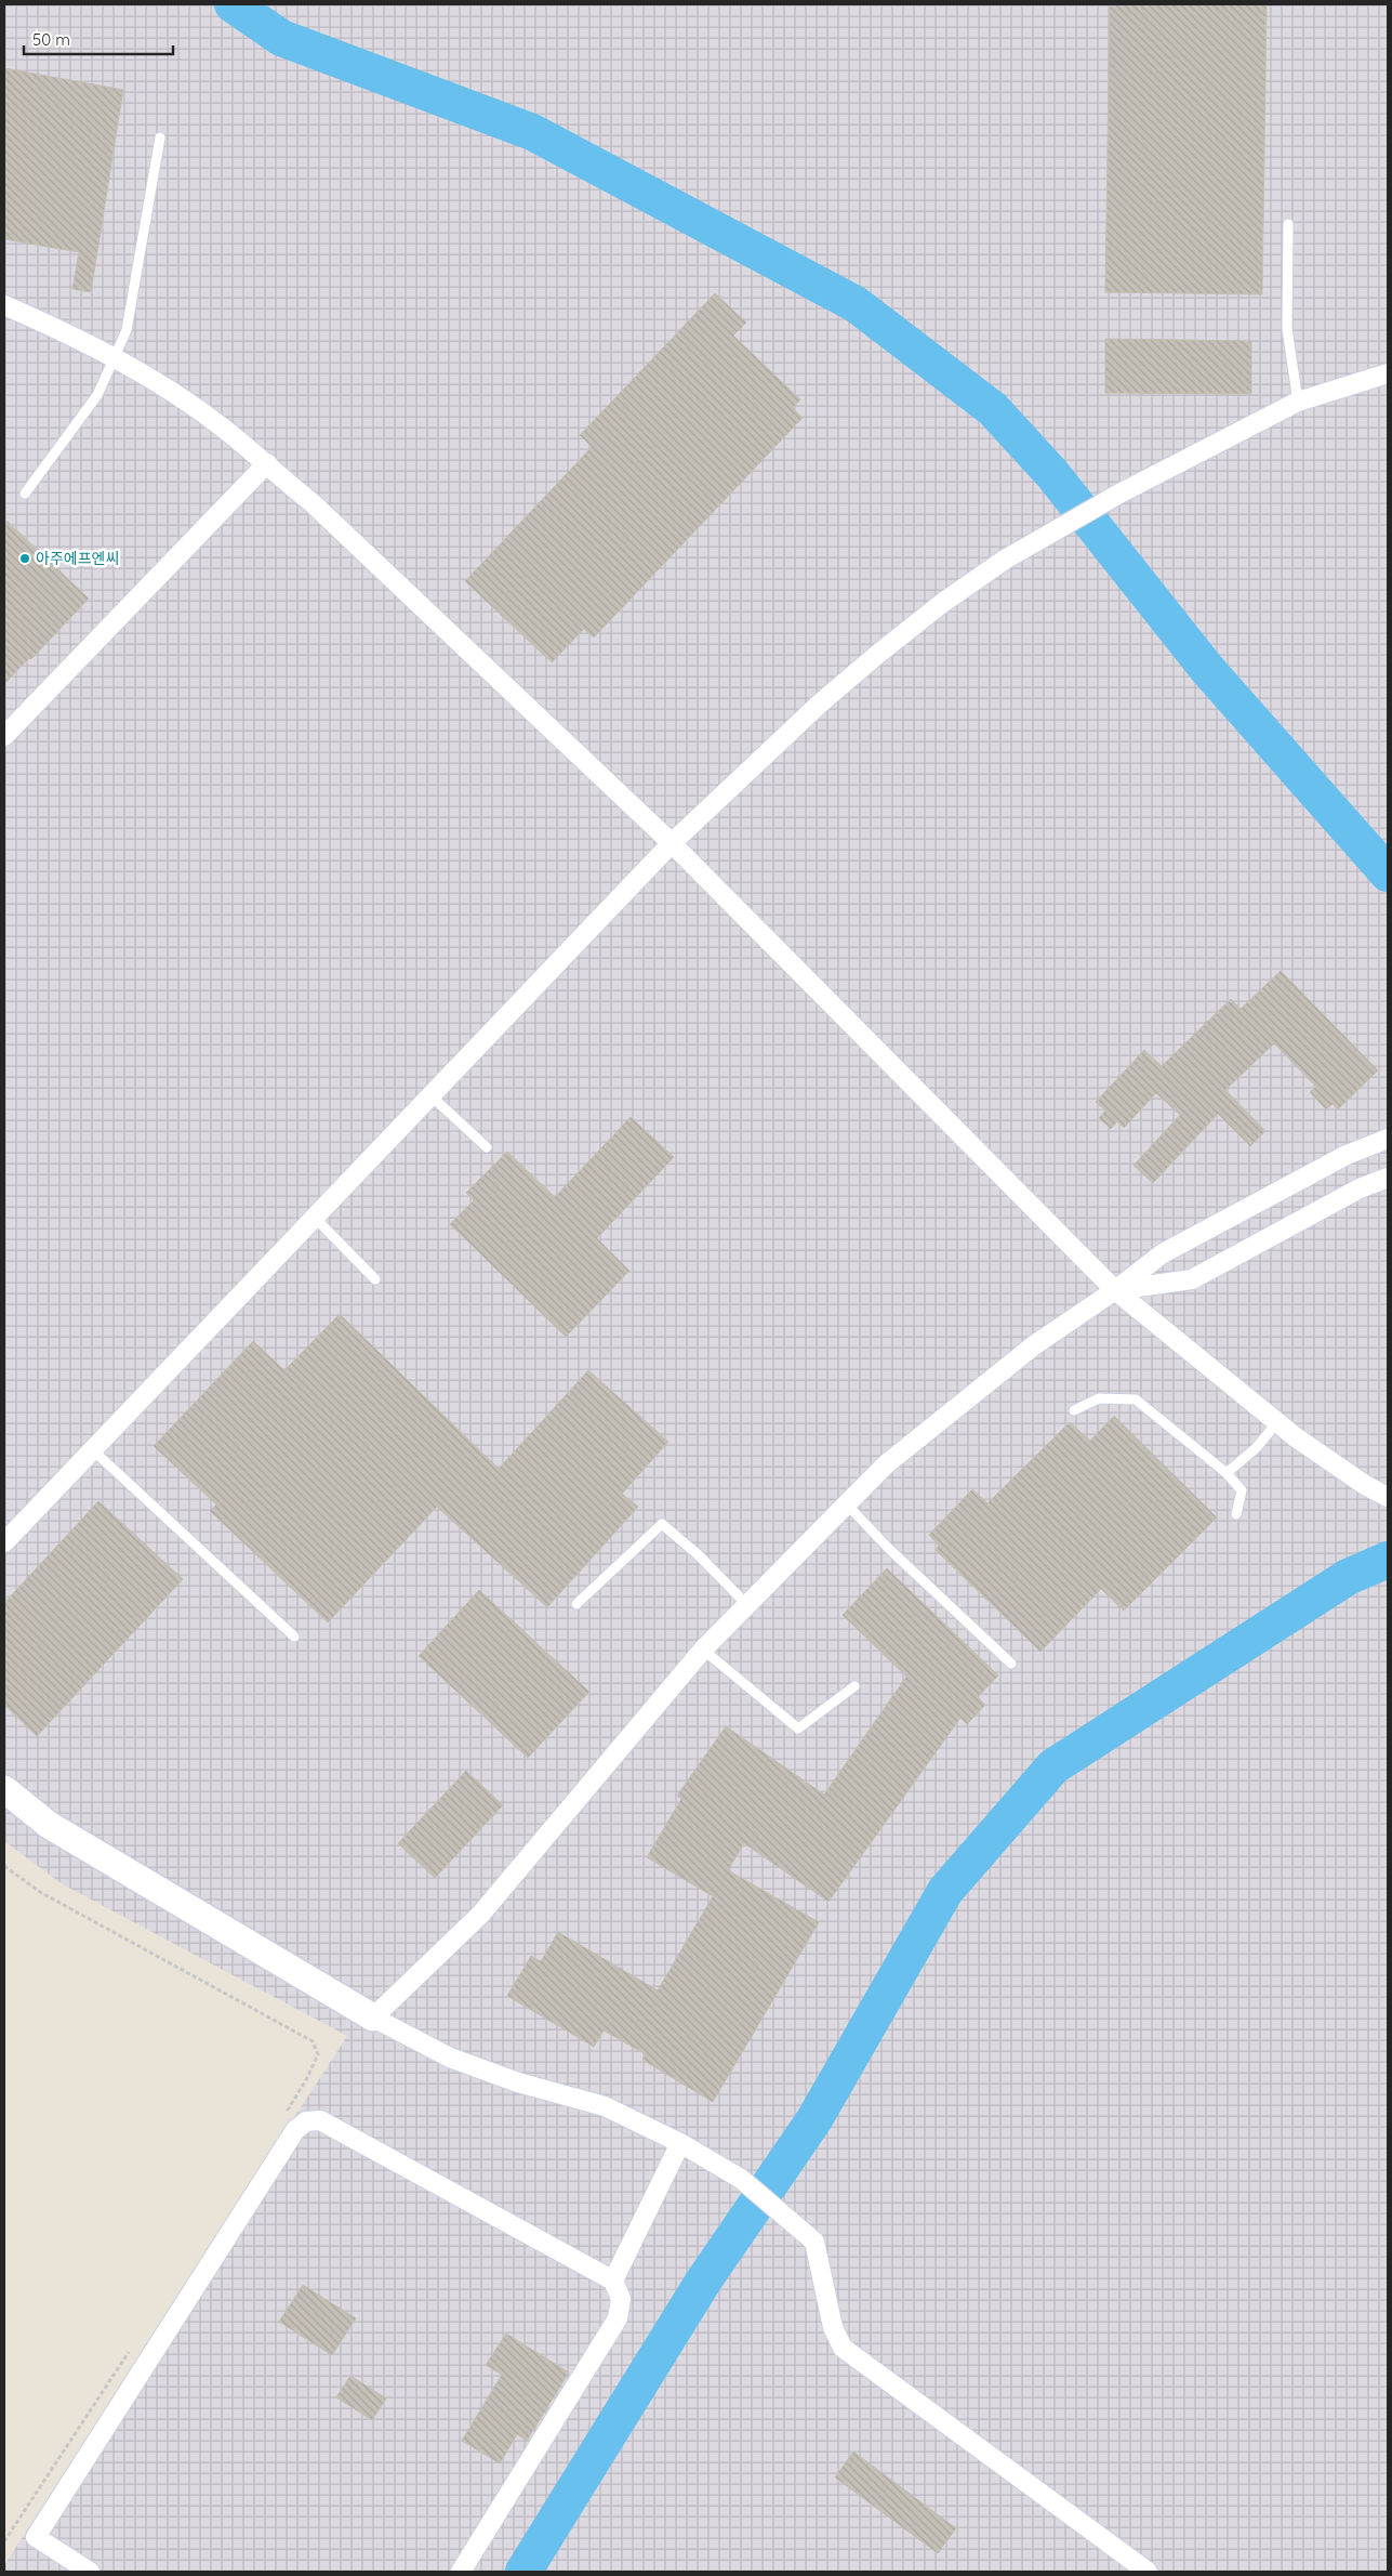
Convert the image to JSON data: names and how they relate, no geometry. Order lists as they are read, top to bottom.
{
  "places": ["아주에프엔씨"],
  "scale_bar": "50 m"
}
